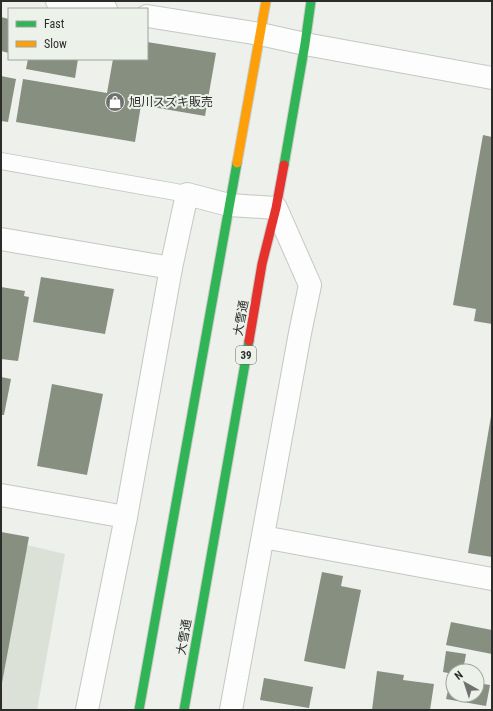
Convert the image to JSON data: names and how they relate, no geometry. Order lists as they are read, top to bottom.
{
  "streets": {
    "highway": ["大雪通", "39"]
  },
  "places": {
    "shop": ["旭川スズキ販売"]
  },
  "legend": ["Fast", "Slow"],
  "north": "top left"
}
